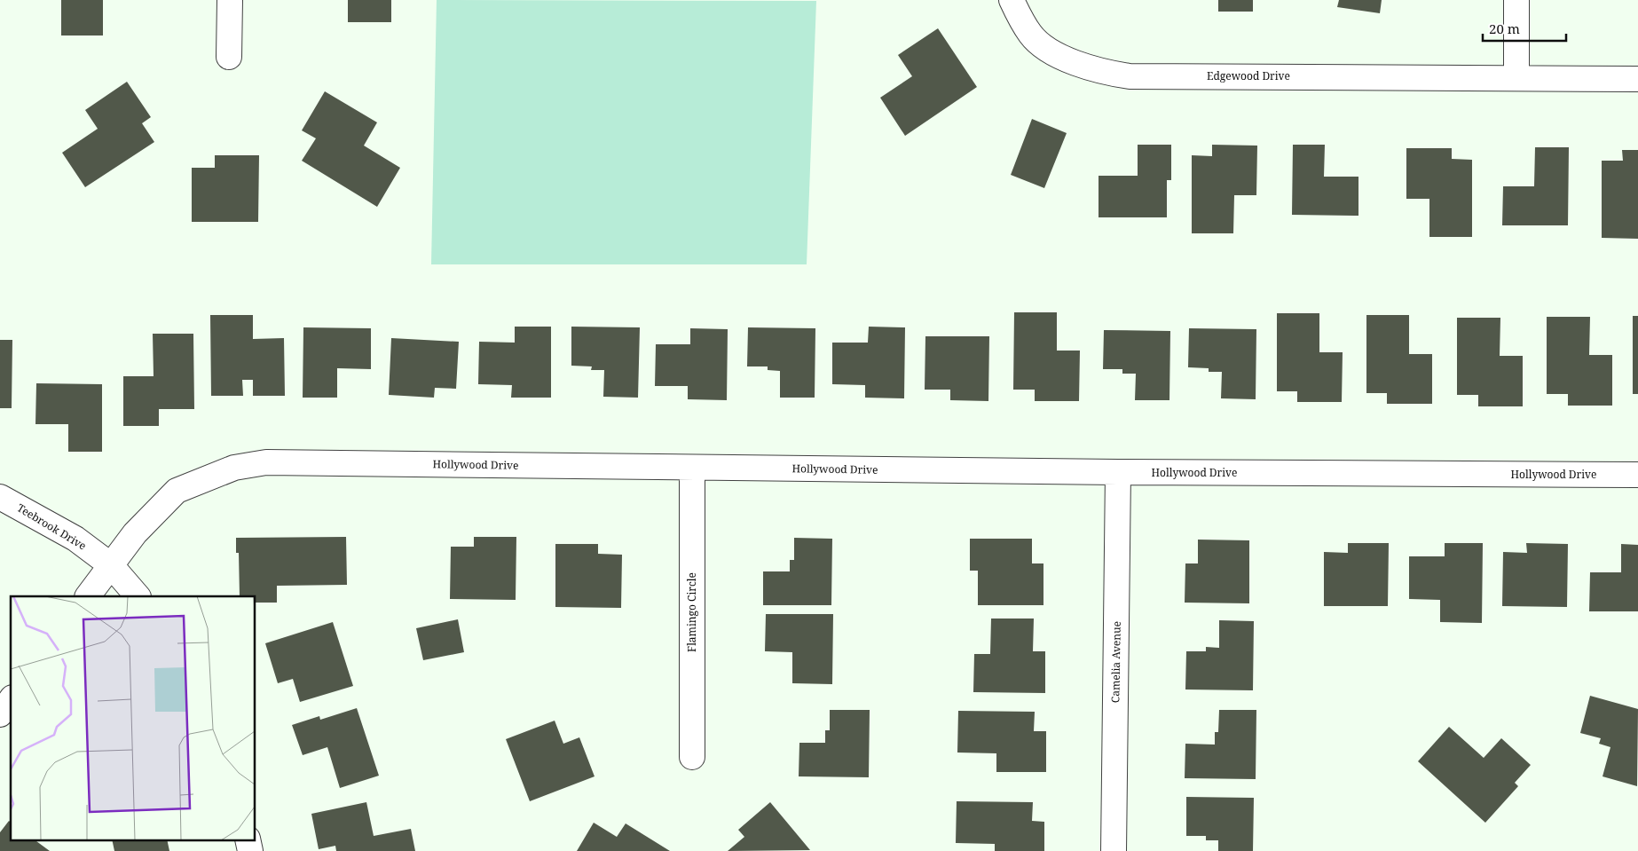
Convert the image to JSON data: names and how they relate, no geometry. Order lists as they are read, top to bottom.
{
  "streets": {
    "street": [
      "Edgewood Drive",
      "Hollywood Drive",
      "Teebrook Drive",
      "Flamingo Circle",
      "Camelia Avenue"
    ]
  },
  "crossings": [
    ["Hollywood Drive", "Teebrook Drive"],
    ["Hollywood Drive", "Flamingo Circle"],
    ["Hollywood Drive", "Camelia Avenue"]
  ],
  "scale_bar": "20 m"
}
